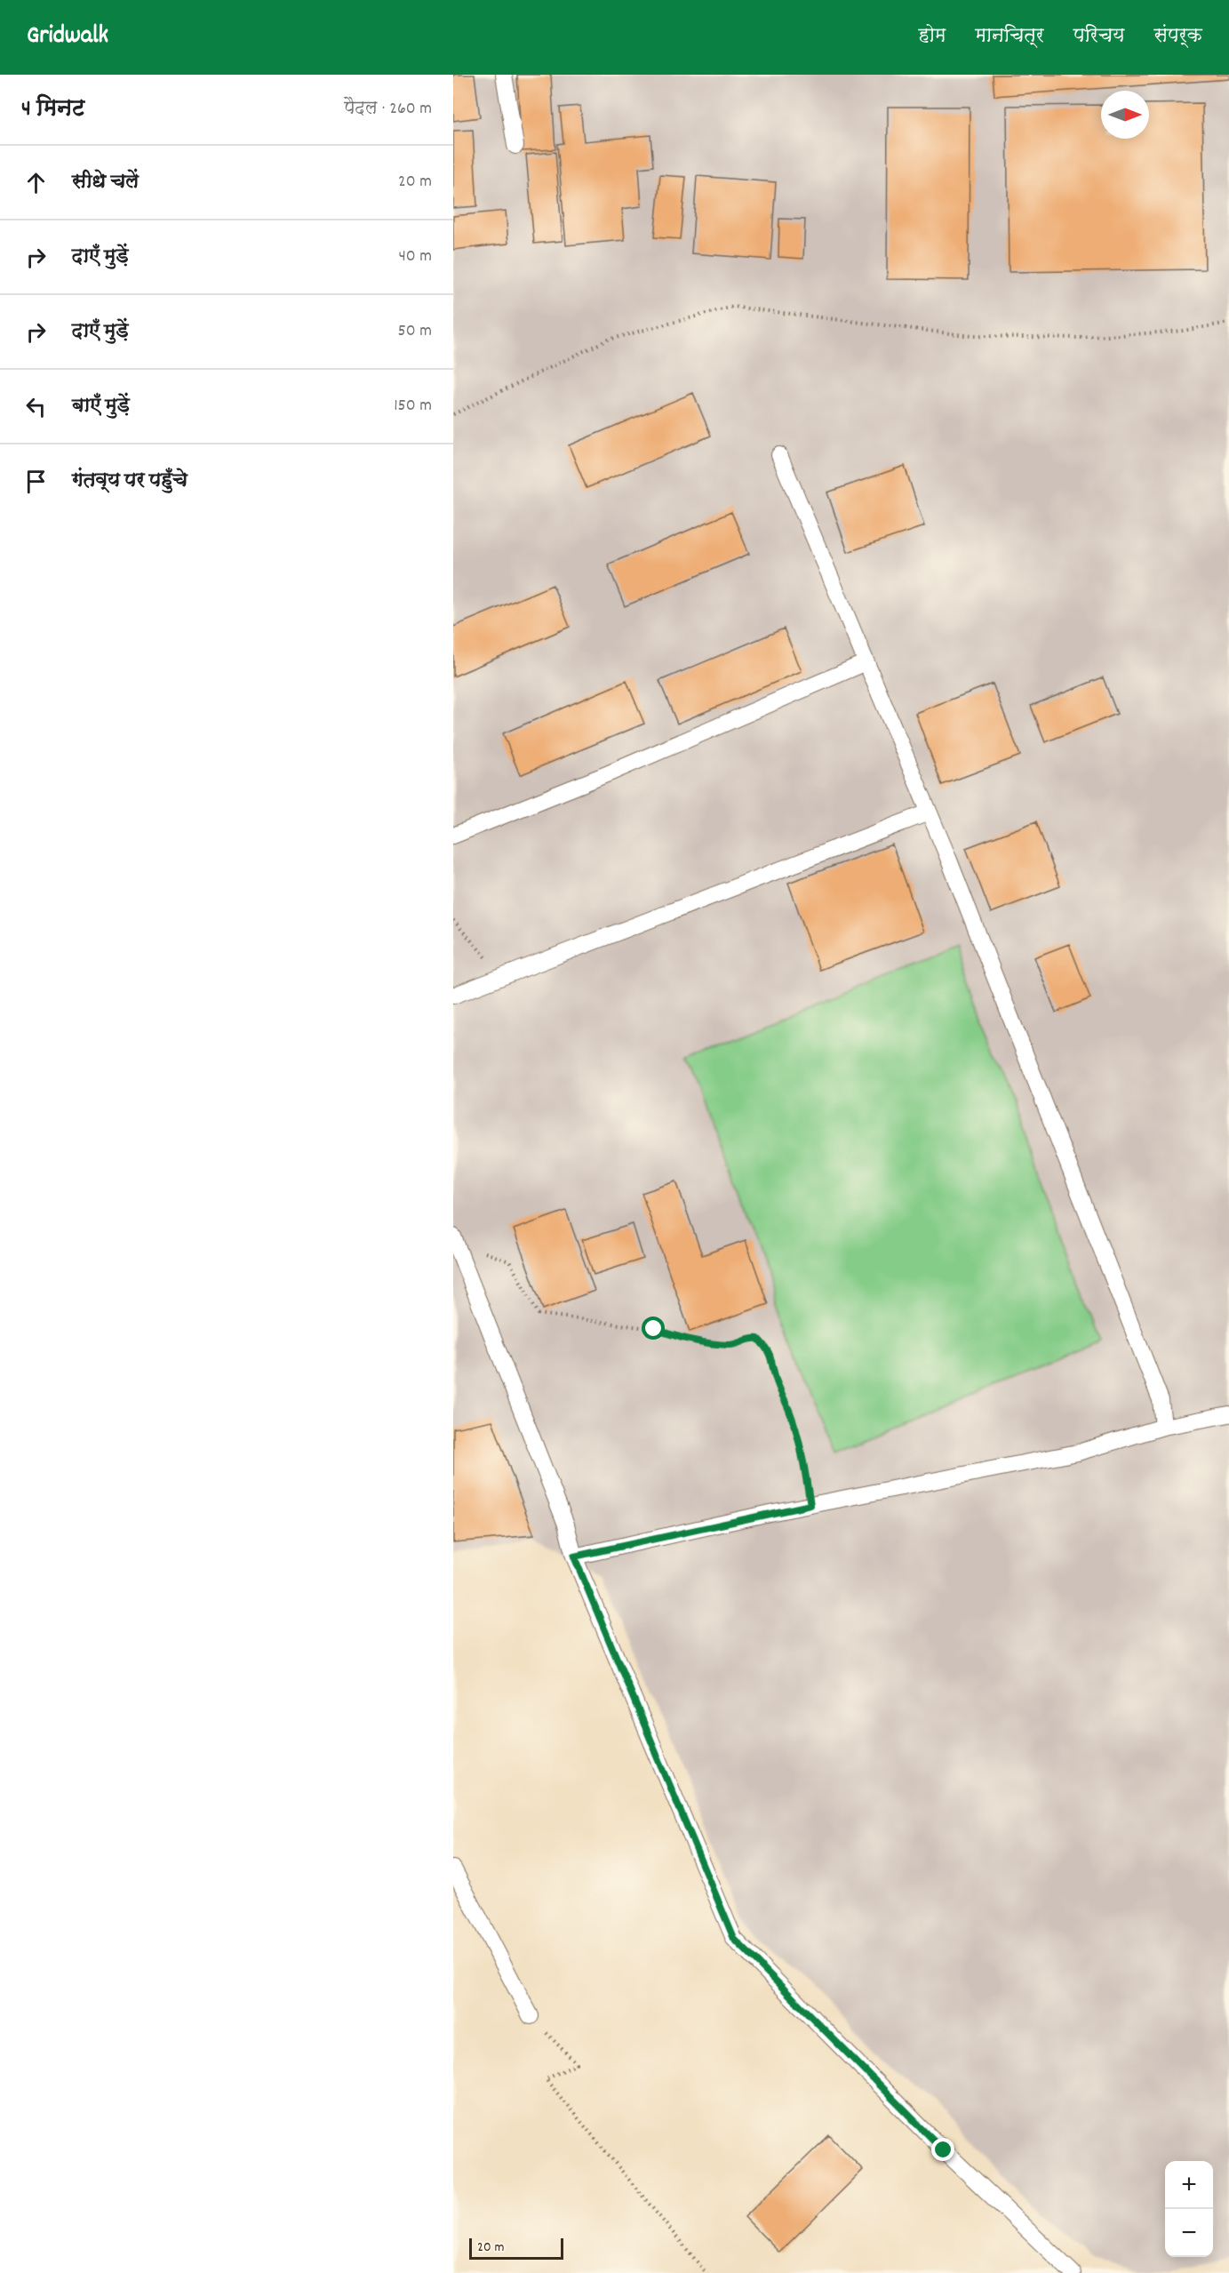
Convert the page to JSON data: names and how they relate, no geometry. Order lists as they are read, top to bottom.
{
  "scale_bar": "20 m",
  "north": "right",
  "page": {
    "header": "Gridwalk",
    "nav": [
      "होम",
      "मानचित्र",
      "परिचय",
      "संपर्क"
    ],
    "heading": ["4 मिनट", "पैदल · 260 m"],
    "list": [
      ["सीधे चलें", "20 m"],
      ["दाएँ मुड़ें", "40 m"],
      ["दाएँ मुड़ें", "50 m"],
      ["बाएँ मुड़ें", "150 m"],
      "गंतव्य पर पहुँचे"
    ],
    "map_buttons": ["+", "−"],
    "scale": "20 m"
  }
}
